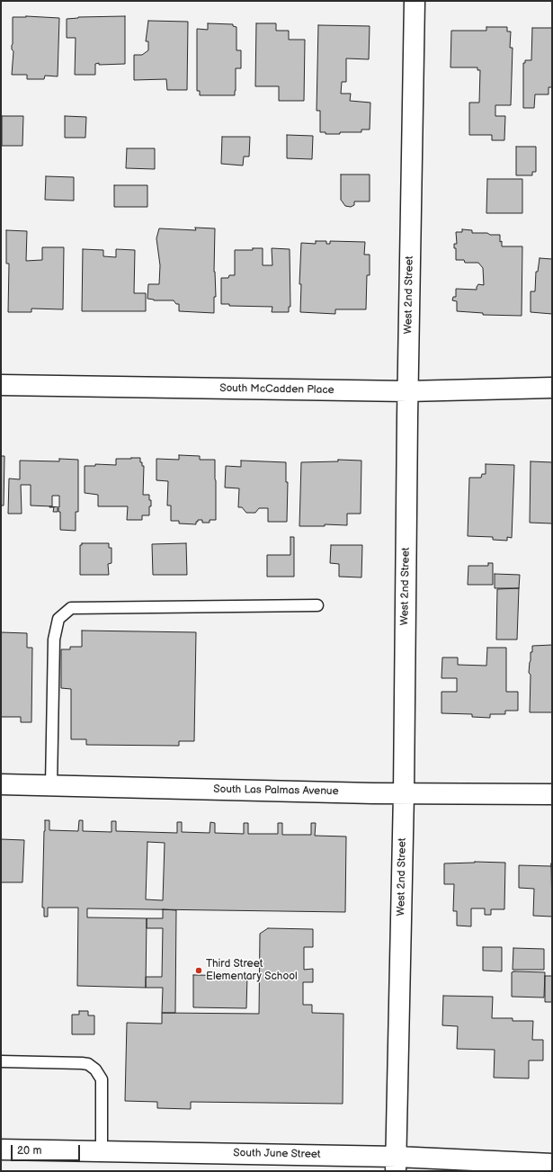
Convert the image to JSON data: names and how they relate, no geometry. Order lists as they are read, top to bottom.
{
  "streets": {
    "street": [
      "West 2nd Street",
      "South McCadden Place",
      "South Las Palmas Avenue",
      "South June Street"
    ]
  },
  "crossings": [
    ["West 2nd Street", "South McCadden Place"],
    ["West 2nd Street", "South Las Palmas Avenue"],
    ["West 2nd Street", "South June Street"]
  ],
  "places": ["Third Street Elementary School"],
  "scale_bar": "20 m"
}
